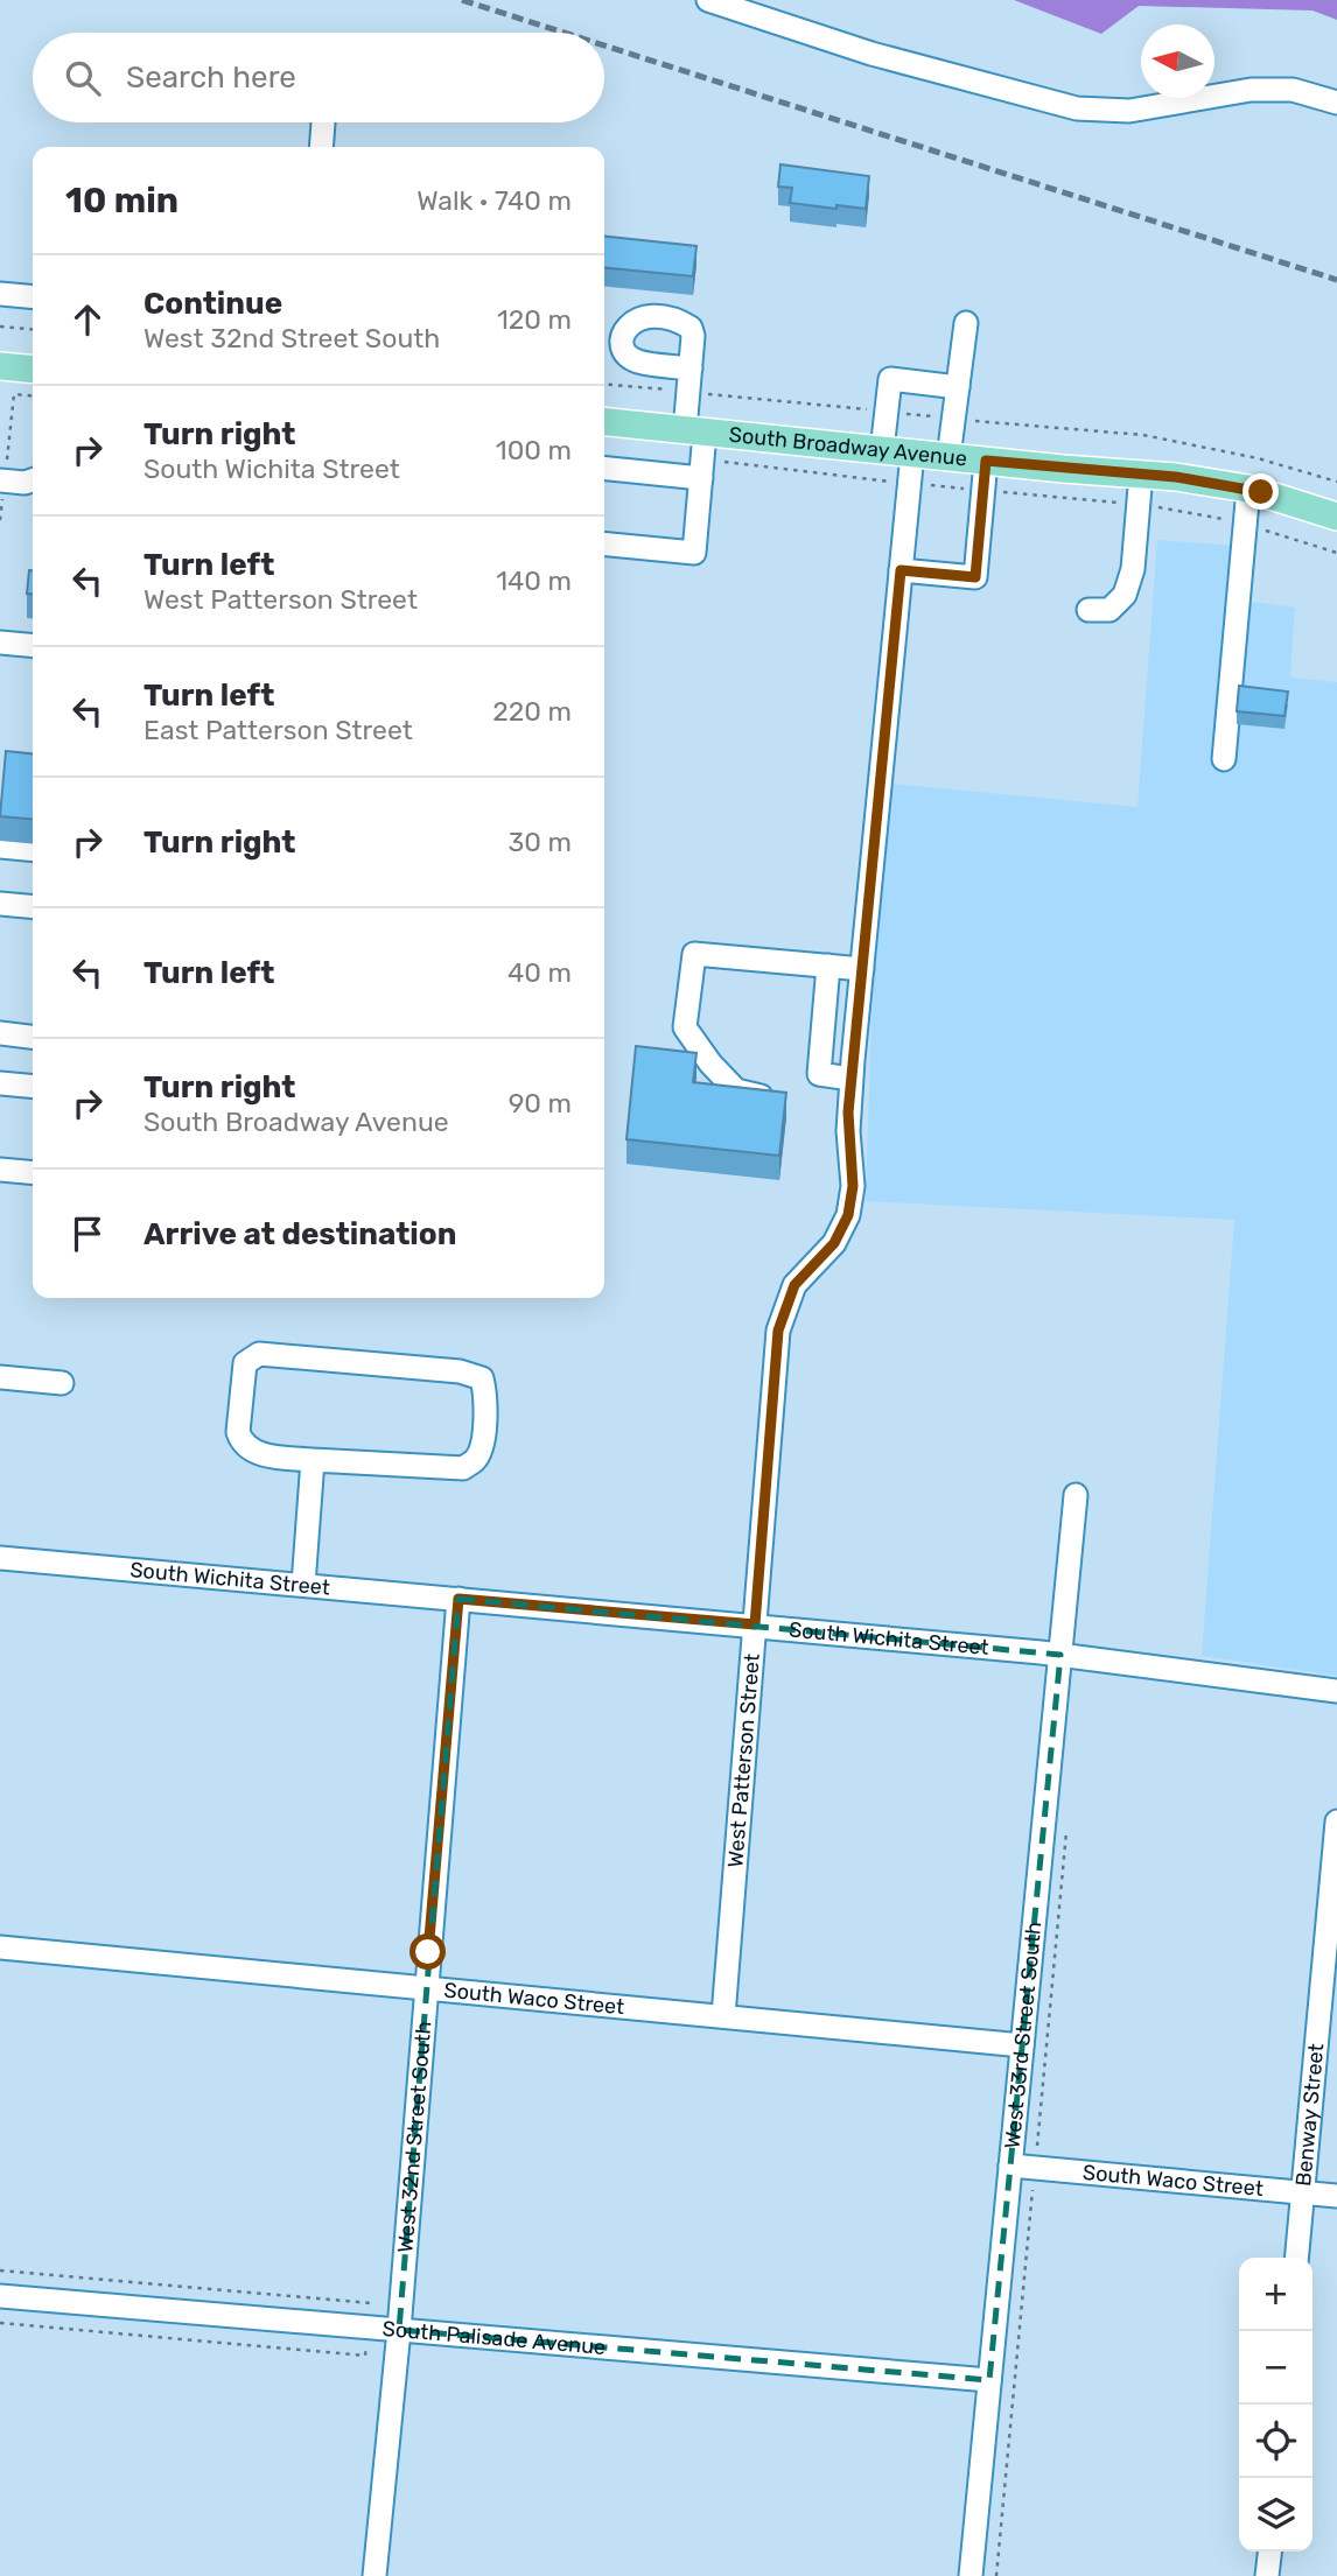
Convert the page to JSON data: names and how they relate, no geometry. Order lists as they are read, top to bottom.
{
  "streets": {
    "main road": ["South Broadway Avenue"],
    "street": [
      "South Wichita Street",
      "West Patterson Street",
      "South Waco Street",
      "West 33rd Street South",
      "Benway Street",
      "West 32nd Street South",
      "South Palisade Avenue"
    ]
  },
  "crossings": [
    ["South Wichita Street", "West Patterson Street"],
    ["South Wichita Street", "West 33rd Street South"],
    ["South Wichita Street", "West 32nd Street South"],
    ["West Patterson Street", "South Waco Street"],
    ["South Waco Street", "West 33rd Street South"],
    ["South Waco Street", "Benway Street"],
    ["South Waco Street", "West 32nd Street South"],
    ["West 33rd Street South", "South Palisade Avenue"],
    ["West 32nd Street South", "South Palisade Avenue"]
  ],
  "north": "left",
  "page": {
    "search": "Search here",
    "heading": ["10 min", "Walk · 740 m"],
    "list": [
      ["Continue", "West 32nd Street South", "120 m"],
      ["Turn right", "South Wichita Street", "100 m"],
      ["Turn left", "West Patterson Street", "140 m"],
      ["Turn left", "East Patterson Street", "220 m"],
      ["Turn right", "30 m"],
      ["Turn left", "40 m"],
      ["Turn right", "South Broadway Avenue", "90 m"],
      "Arrive at destination"
    ],
    "map_buttons": ["+", "−"]
  }
}
